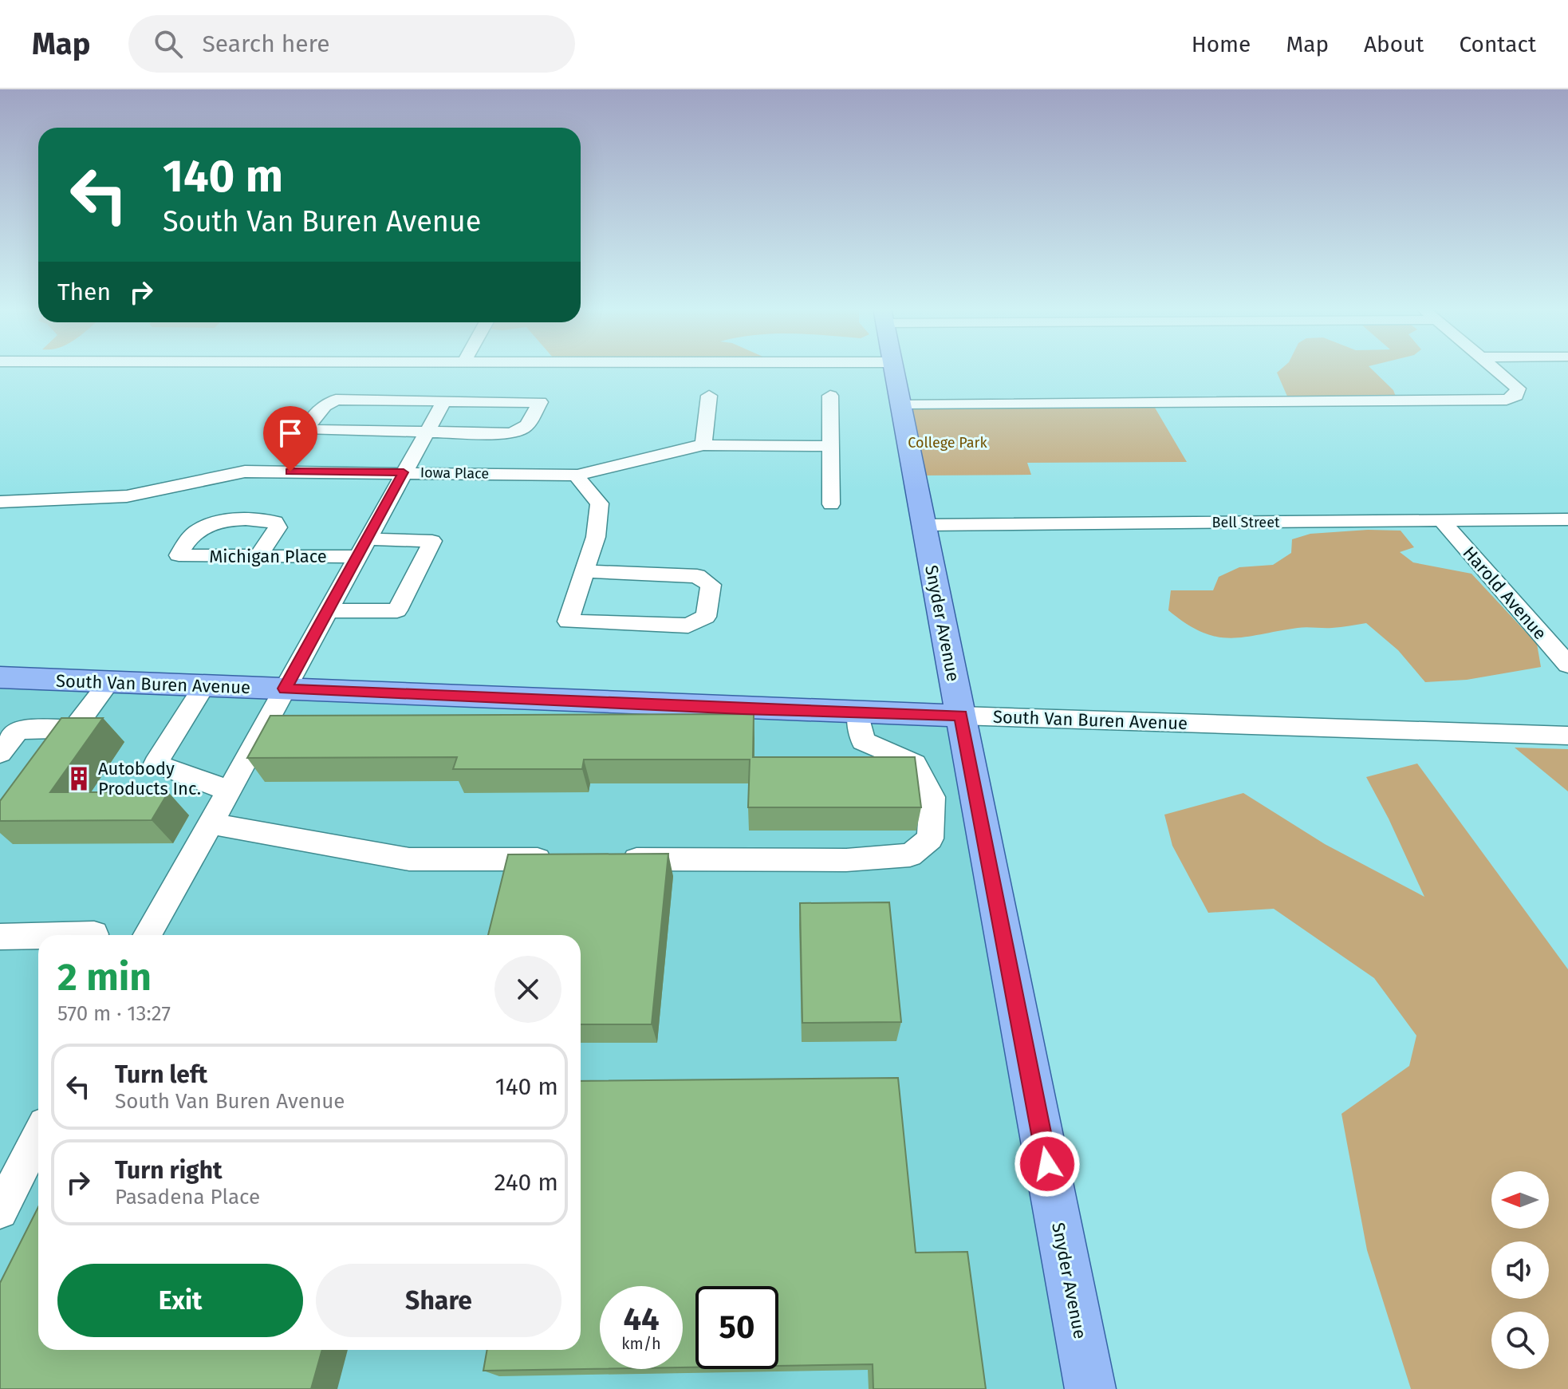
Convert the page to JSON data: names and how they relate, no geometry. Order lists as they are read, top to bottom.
{
  "streets": {
    "main road": ["Snyder Avenue", "South Van Buren Avenue"],
    "street": [
      "Iowa Place",
      "Bell Street",
      "Michigan Place",
      "Harold Avenue"
    ]
  },
  "crossings": [
    ["Bell Street", "Harold Avenue"],
    ["Bell Street", "Snyder Avenue"],
    ["Snyder Avenue", "South Van Buren Avenue"]
  ],
  "parks": ["College Park"],
  "places": {
    "building": ["Autobody Products Inc."]
  },
  "north": "left",
  "page": {
    "header": "Map",
    "search": "Search here",
    "nav": [
      "Home",
      "Map",
      "About",
      "Contact"
    ],
    "turn": ["140 m", "South Van Buren Avenue"],
    "then": "Then",
    "heading": ["2 min", "570 m · 13:27"],
    "list": [
      {
        "name": "Turn left",
        "note": "South Van Buren Avenue",
        "value": "140 m"
      },
      {
        "name": "Turn right",
        "note": "Pasadena Place",
        "value": "240 m"
      }
    ],
    "buttons": ["Exit", "Share"],
    "speed": "44 km/h",
    "limit": "50"
  }
}
